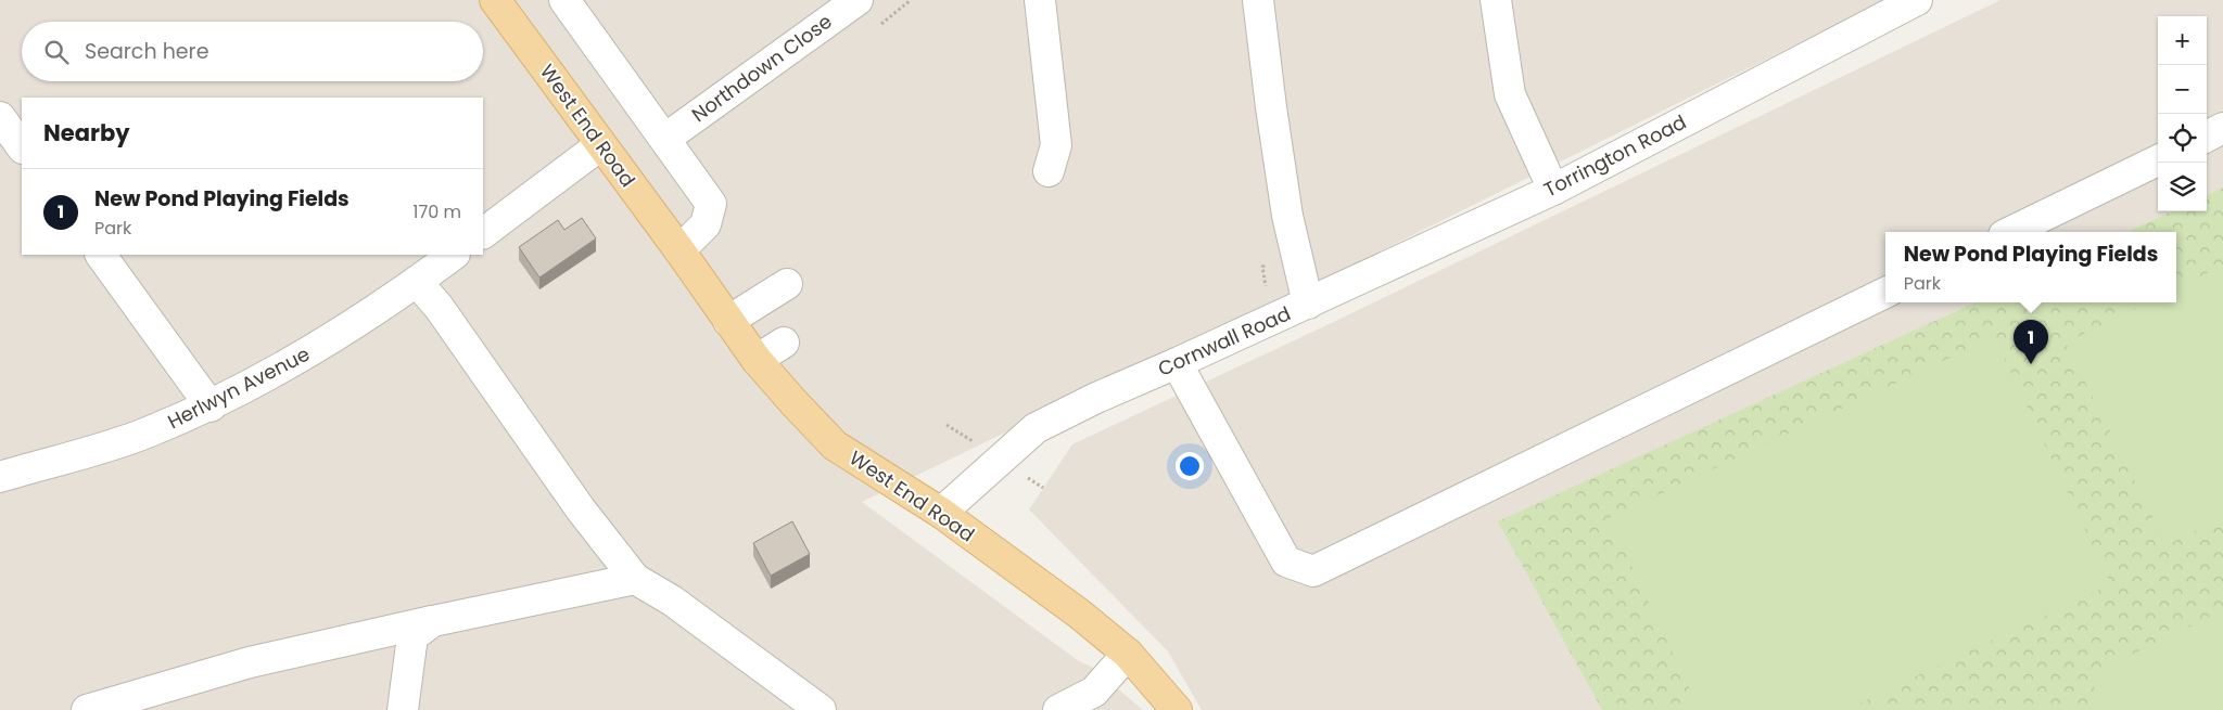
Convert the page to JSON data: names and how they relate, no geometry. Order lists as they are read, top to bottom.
{
  "streets": {
    "main road": ["West End Road"],
    "street": [
      "Northdown Close",
      "Torrington Road",
      "Cornwall Road",
      "Herlwyn Avenue"
    ]
  },
  "crossings": [
    ["West End Road", "Cornwall Road"],
    ["Torrington Road", "Cornwall Road"]
  ],
  "page": {
    "map_buttons": ["+", "−"],
    "search": "Search here",
    "heading": "Nearby",
    "list": [
      {
        "mark": "1",
        "name": "New Pond Playing Fields",
        "note": "Park",
        "value": "170 m"
      }
    ],
    "popup": ["New Pond Playing Fields", "Park"],
    "pins": "1"
  }
}
